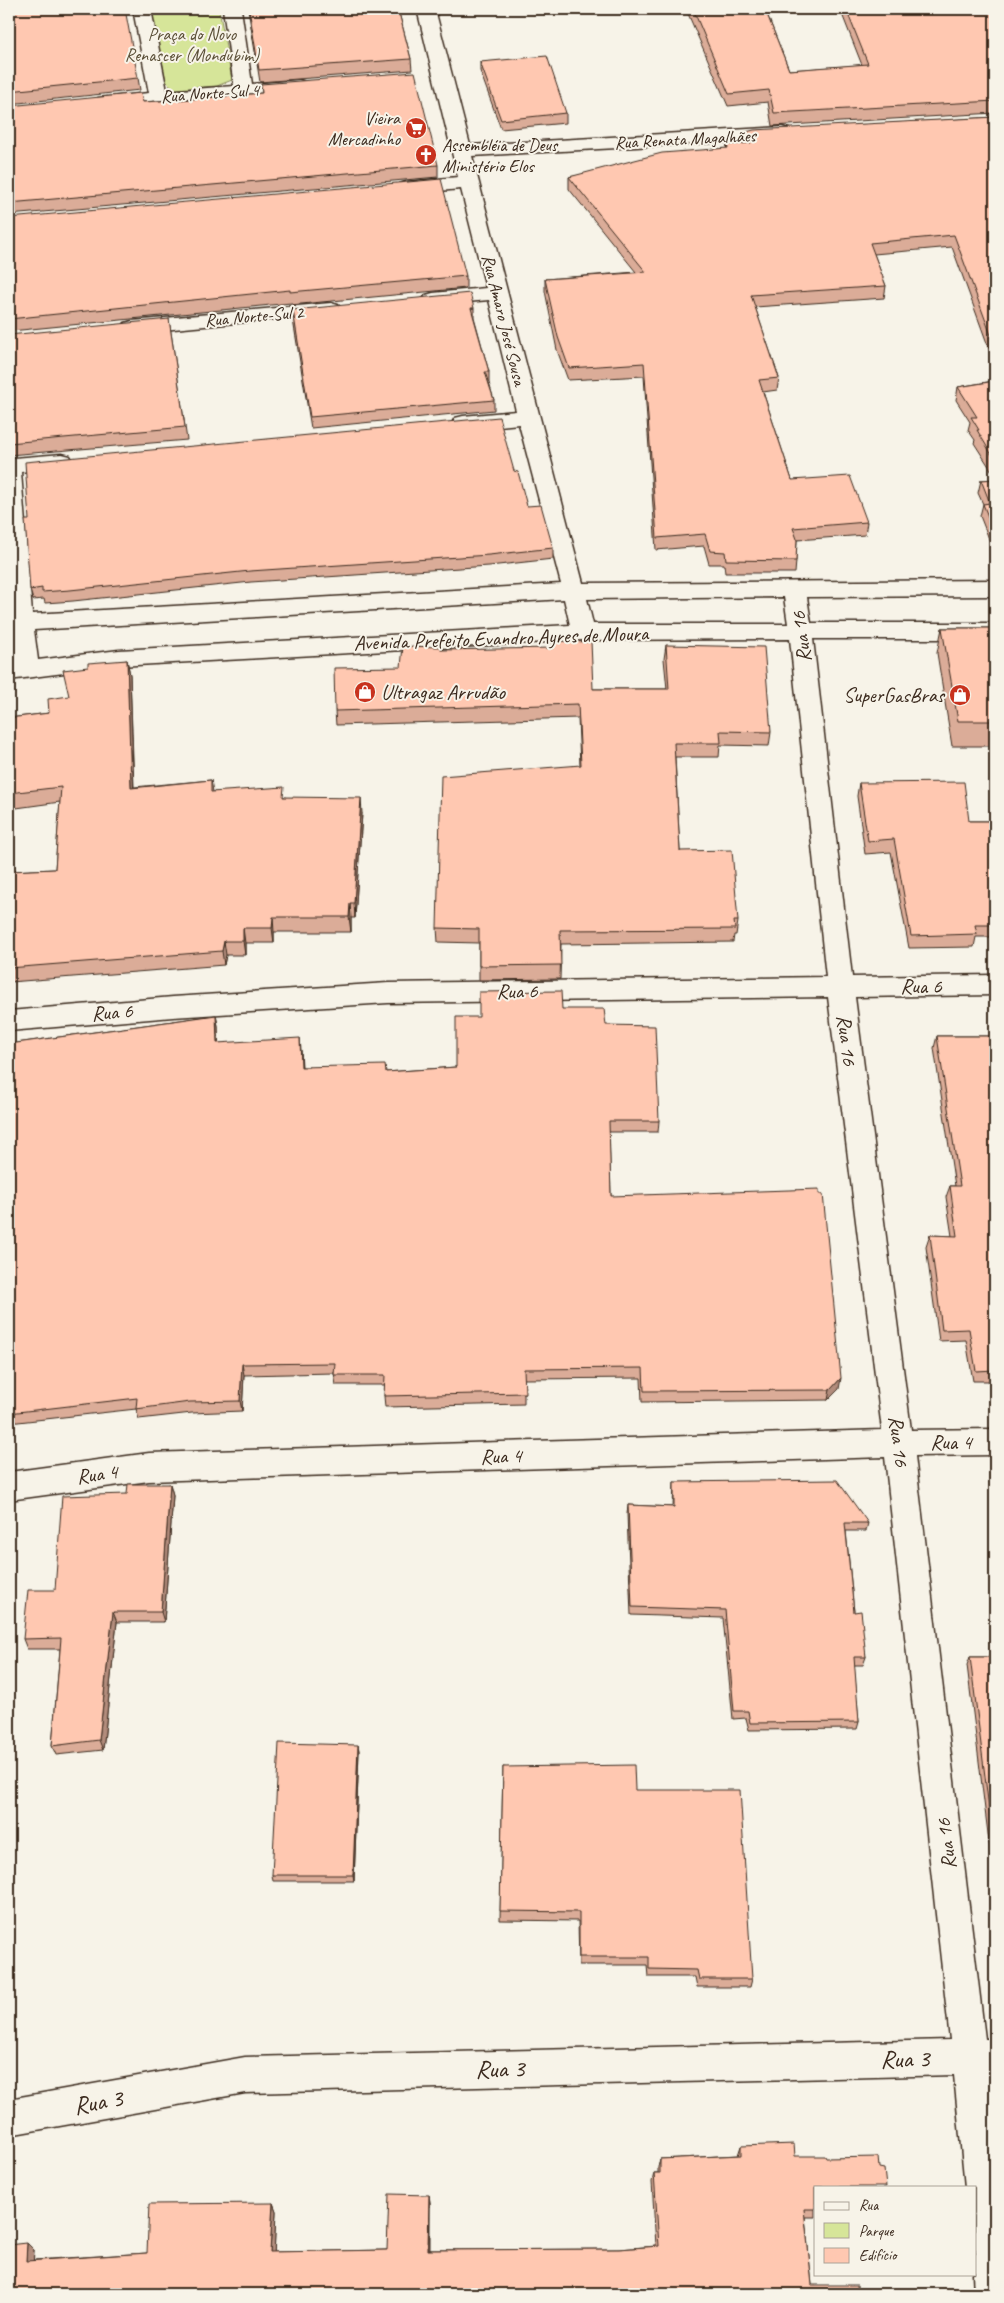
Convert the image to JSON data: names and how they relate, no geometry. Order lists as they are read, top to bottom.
{
  "streets": {
    "street": [
      "Rua Norte-Sul 4",
      "Rua Renata Magalhães",
      "Rua Norte-Sul 2",
      "Rua Amaro José Sousa",
      "Rua 16",
      "Avenida Prefeito Evandro Ayres de Moura",
      "Rua 6",
      "Rua 4",
      "Rua 3"
    ]
  },
  "crossings": [
    ["Rua Renata Magalhães", "Rua Amaro José Sousa"],
    ["Rua Amaro José Sousa", "Avenida Prefeito Evandro Ayres de Moura"],
    ["Rua 16", "Avenida Prefeito Evandro Ayres de Moura"],
    ["Rua 16", "Rua 6"],
    ["Rua 16", "Rua 4"],
    ["Rua 16", "Rua 3"]
  ],
  "parks": ["Praça do Novo Renascer (Mondubim)"],
  "places": {
    "supermarket": ["Vieira Mercadinho"],
    "church": ["Assembléia de Deus Ministério Elos"],
    "shop": ["Ultragaz Arrudão", "SuperGasBras"]
  },
  "legend": ["Rua", "Parque", "Edifício"]
}
